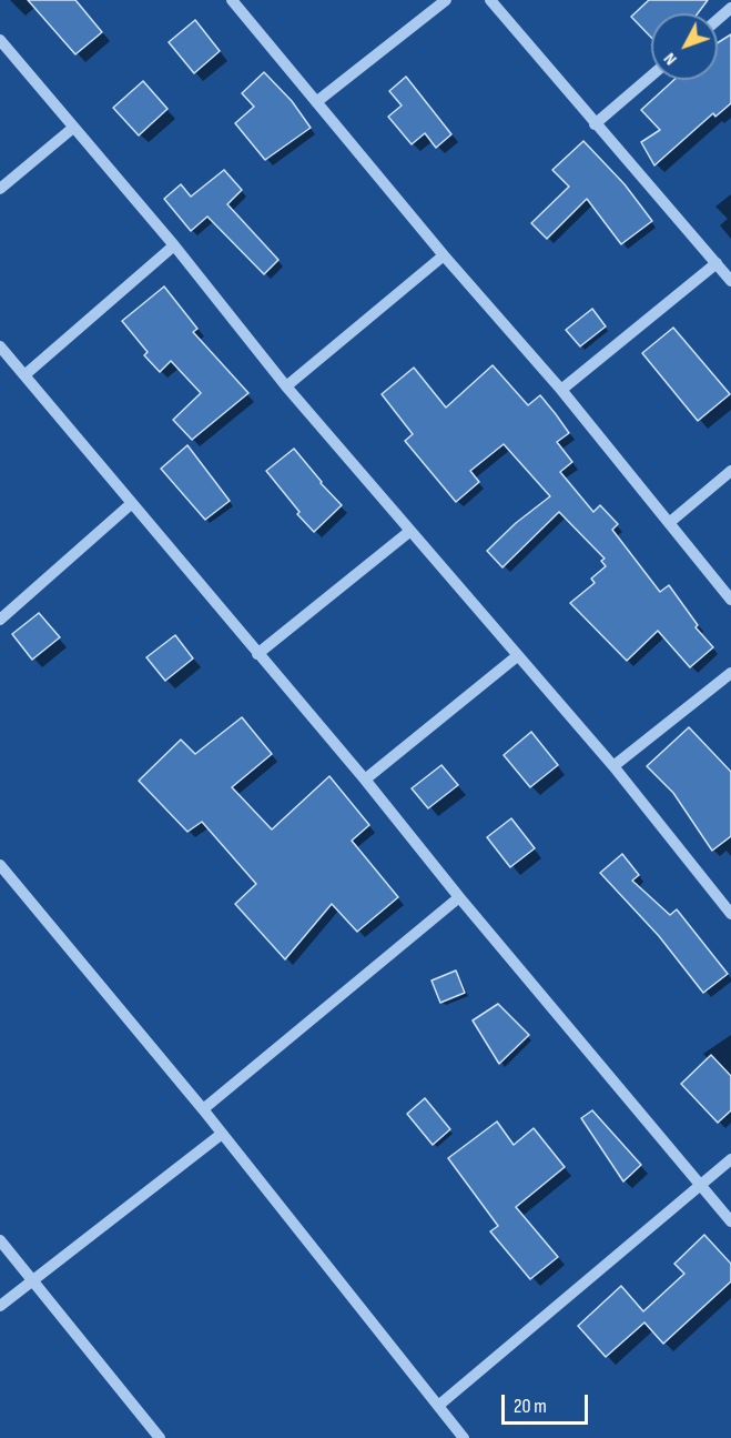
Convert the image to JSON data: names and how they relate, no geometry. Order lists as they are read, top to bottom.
{
  "scale_bar": "20 m",
  "north": "bottom left"
}
